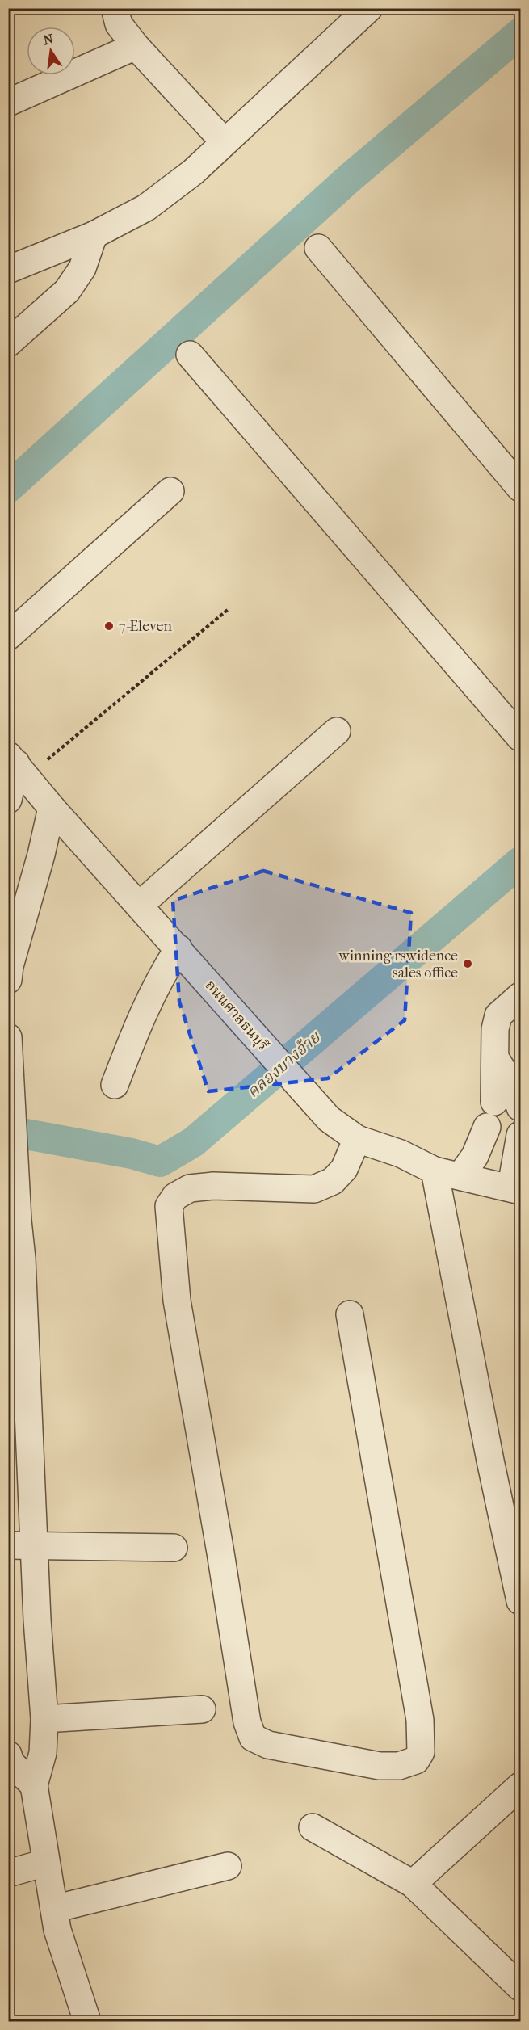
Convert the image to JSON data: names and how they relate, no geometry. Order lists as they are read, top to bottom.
{
  "streets": {
    "street": ["ถนนศาลธนบุรี"]
  },
  "water": ["คลองบางอ้าย"],
  "places": ["7-Eleven", "winning rswidence sales office"],
  "north": "top"
}
